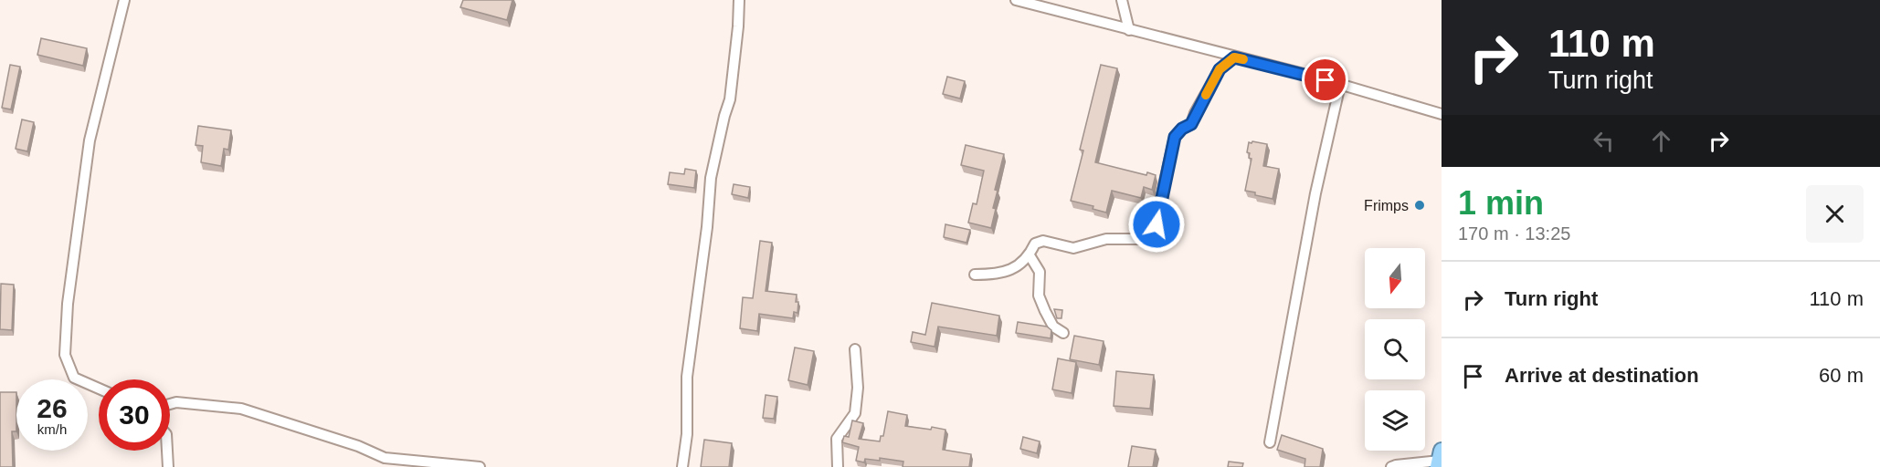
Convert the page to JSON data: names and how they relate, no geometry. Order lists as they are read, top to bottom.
{
  "places": ["Frimps"],
  "north": "bottom",
  "page": {
    "turn": ["110 m", "Turn right"],
    "heading": ["1 min", "170 m · 13:25"],
    "list": [
      {
        "name": "Turn right",
        "value": "110 m"
      },
      {
        "name": "Arrive at destination",
        "value": "60 m"
      }
    ],
    "speed": "26 km/h",
    "limit": "30"
  }
}
